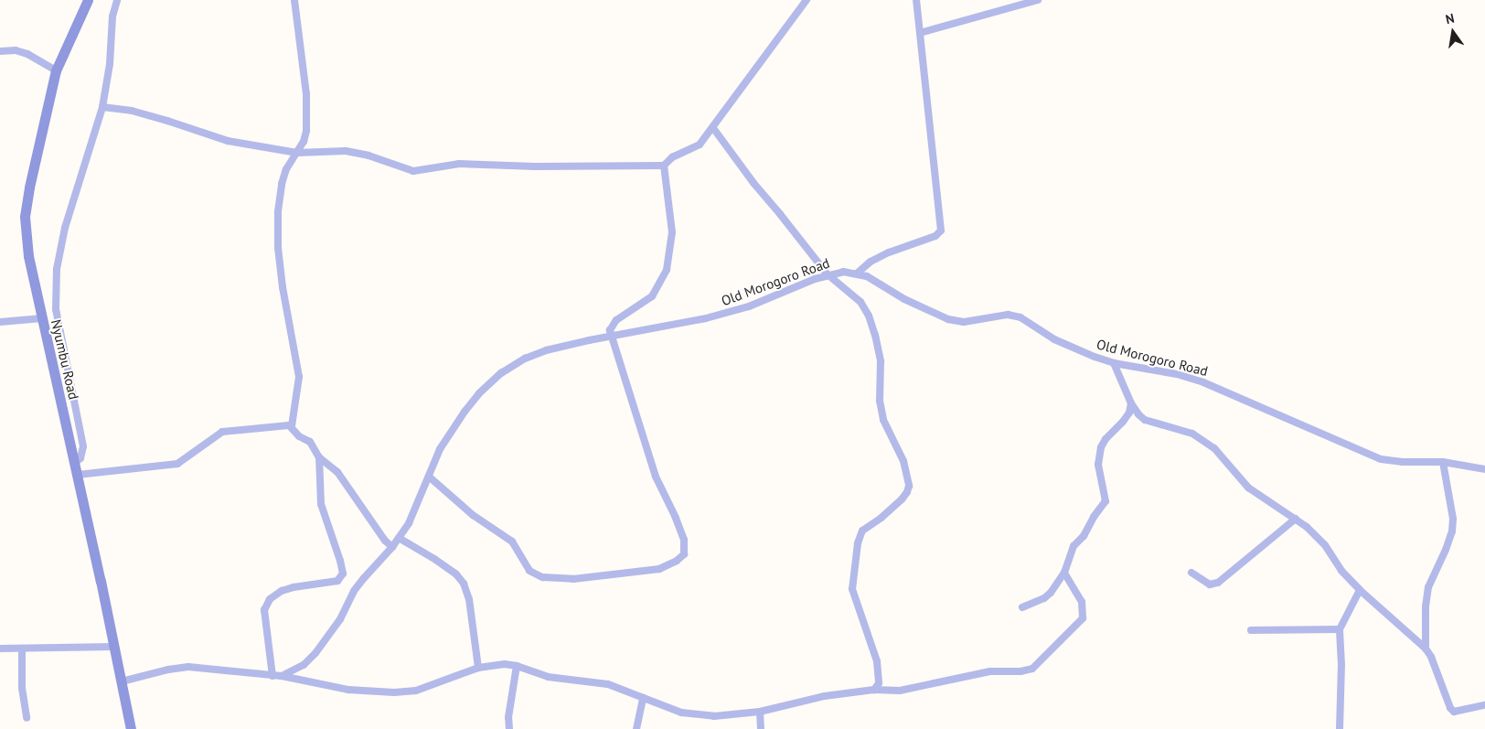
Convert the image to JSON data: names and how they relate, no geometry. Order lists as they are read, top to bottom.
{
  "streets": {
    "street": ["Old Morogoro Road", "Nyumbu Road"]
  },
  "crossings": [
    ["Old Morogoro Road", "Nyumbu Road"]
  ],
  "north": "top"
}
